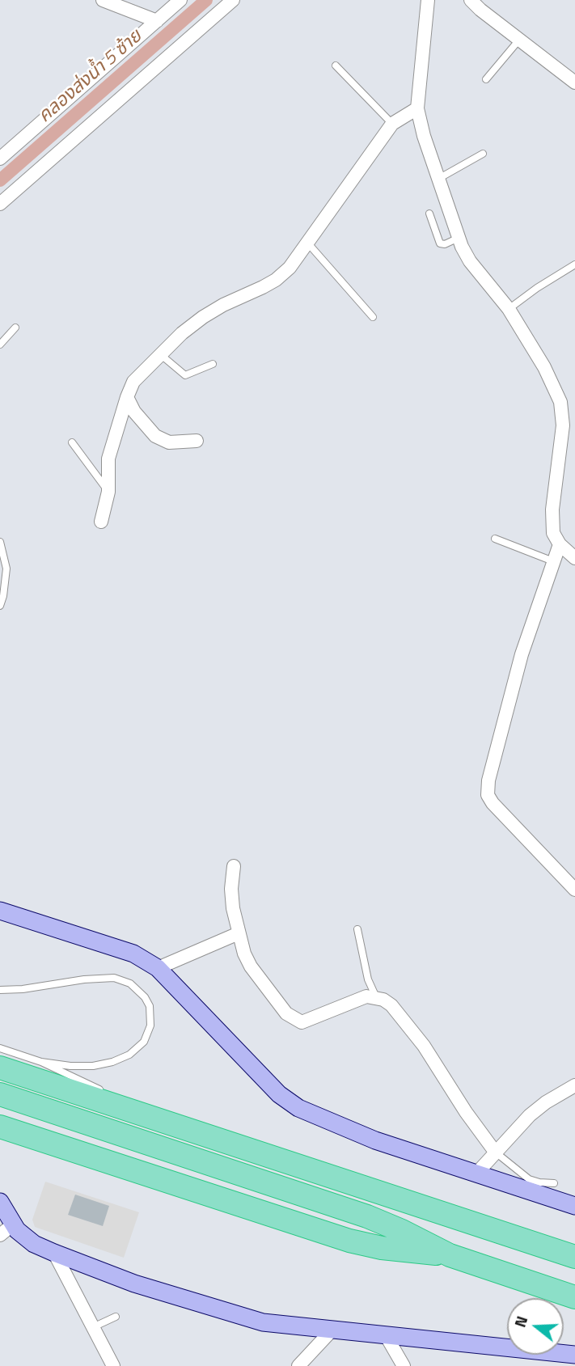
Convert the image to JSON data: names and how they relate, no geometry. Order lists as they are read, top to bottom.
{
  "water": ["คลองส่งน้ำ 5 ซ้าย"],
  "north": "left"
}
